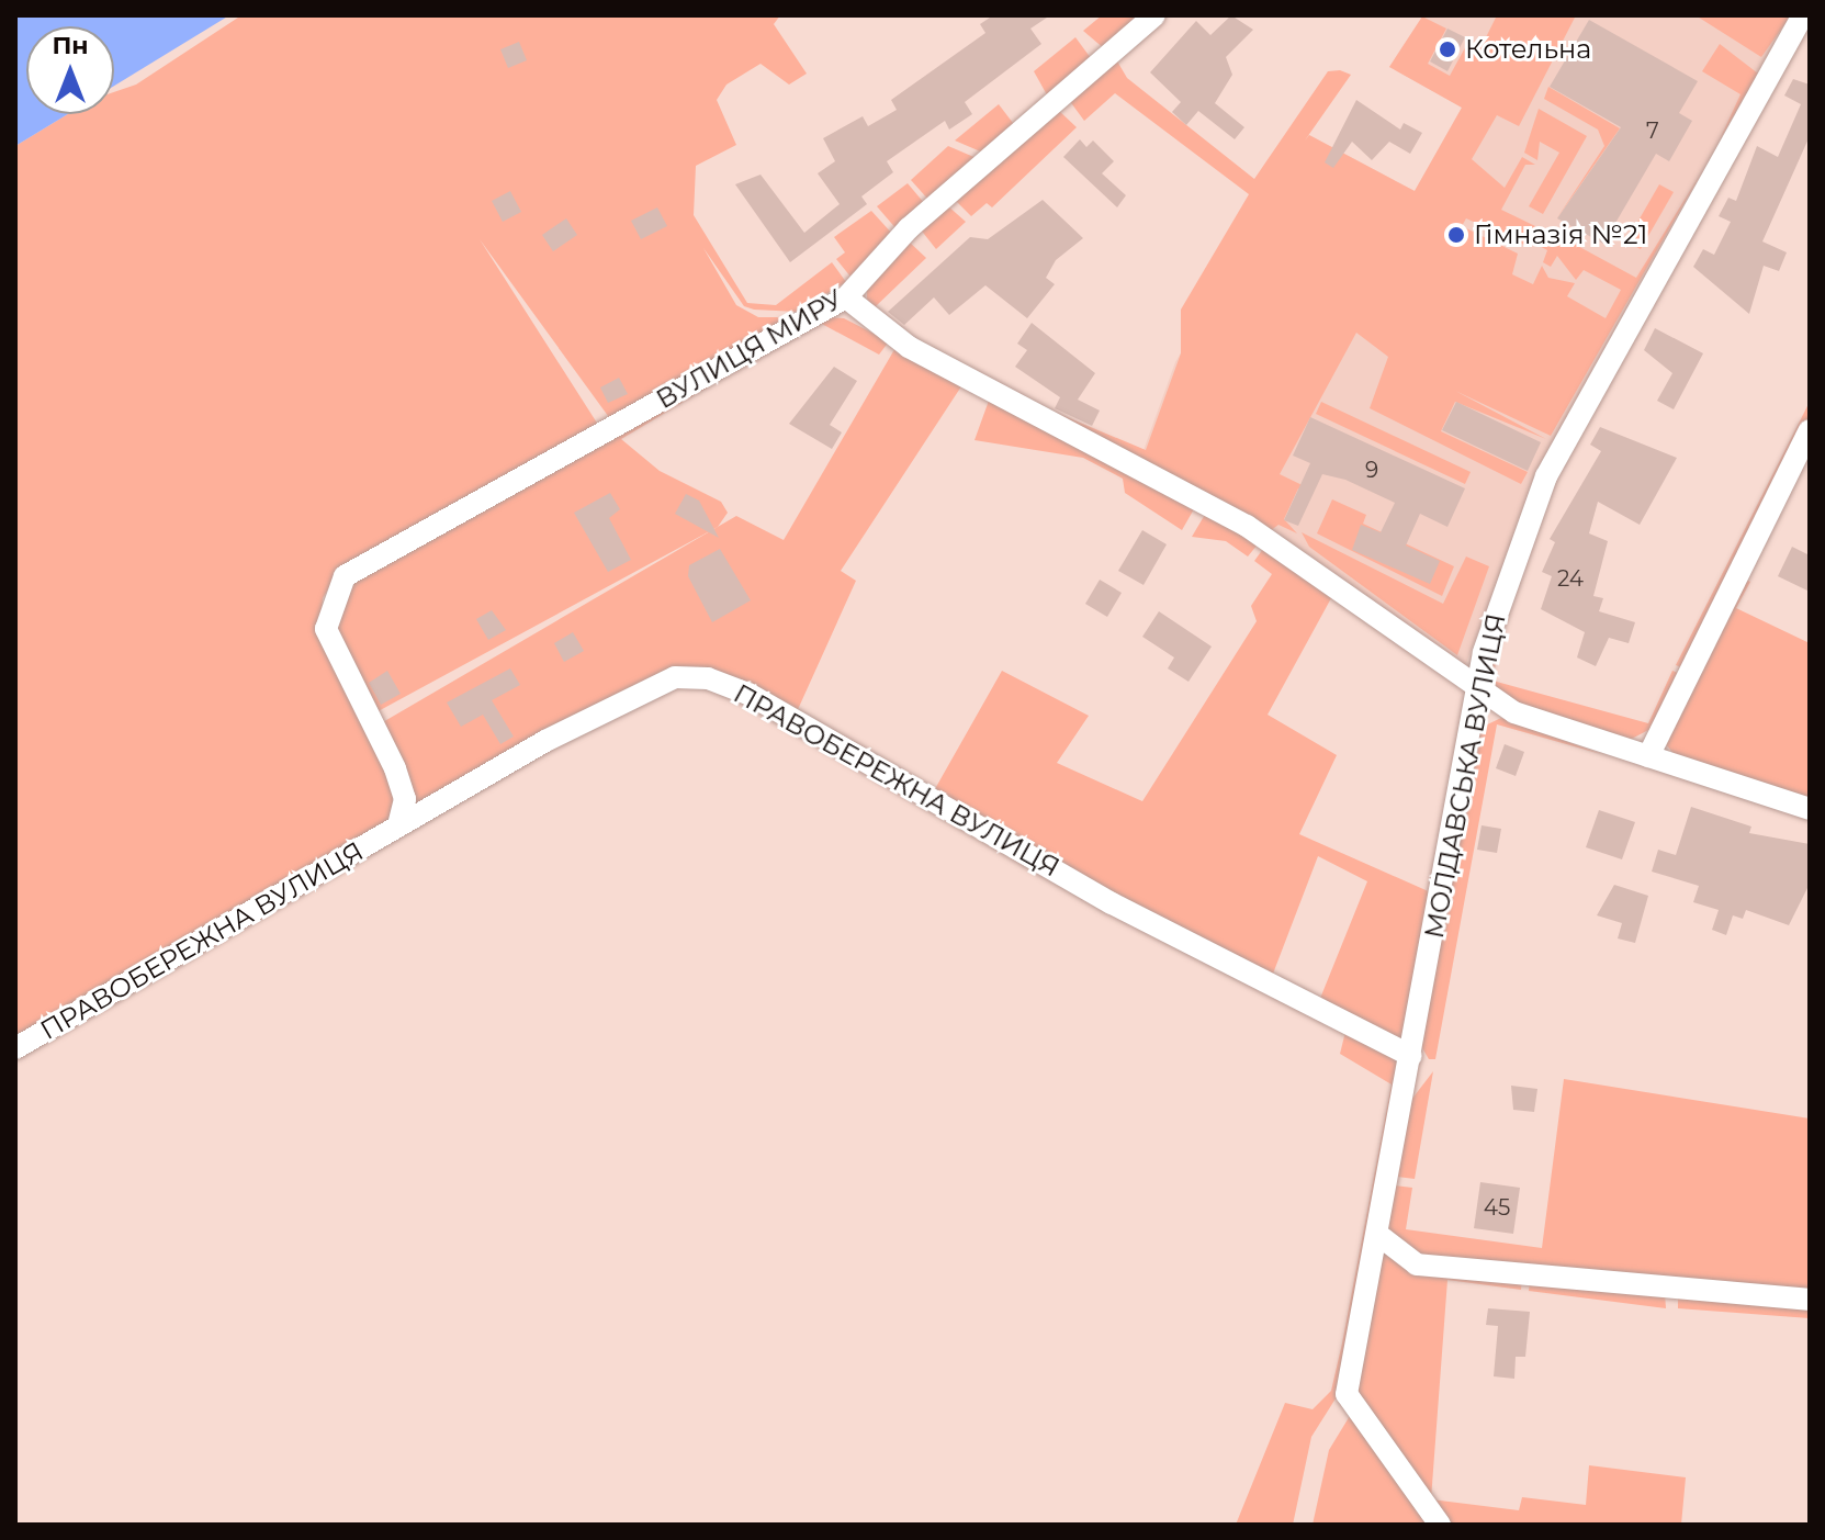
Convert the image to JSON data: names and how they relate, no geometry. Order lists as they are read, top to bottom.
{
  "streets": {
    "street": ["ВУЛИЦЯ МИРУ", "МОЛДАВСЬКА ВУЛИЦЯ", "ПРАВОБЕРЕЖНА ВУЛИЦЯ"]
  },
  "crossings": [
    ["МОЛДАВСЬКА ВУЛИЦЯ", "ПРАВОБЕРЕЖНА ВУЛИЦЯ"]
  ],
  "places": ["Котельна", "Гімназія №21"],
  "house_numbers": [
    "7",
    "9",
    "24",
    "45"
  ],
  "north": "top"
}
